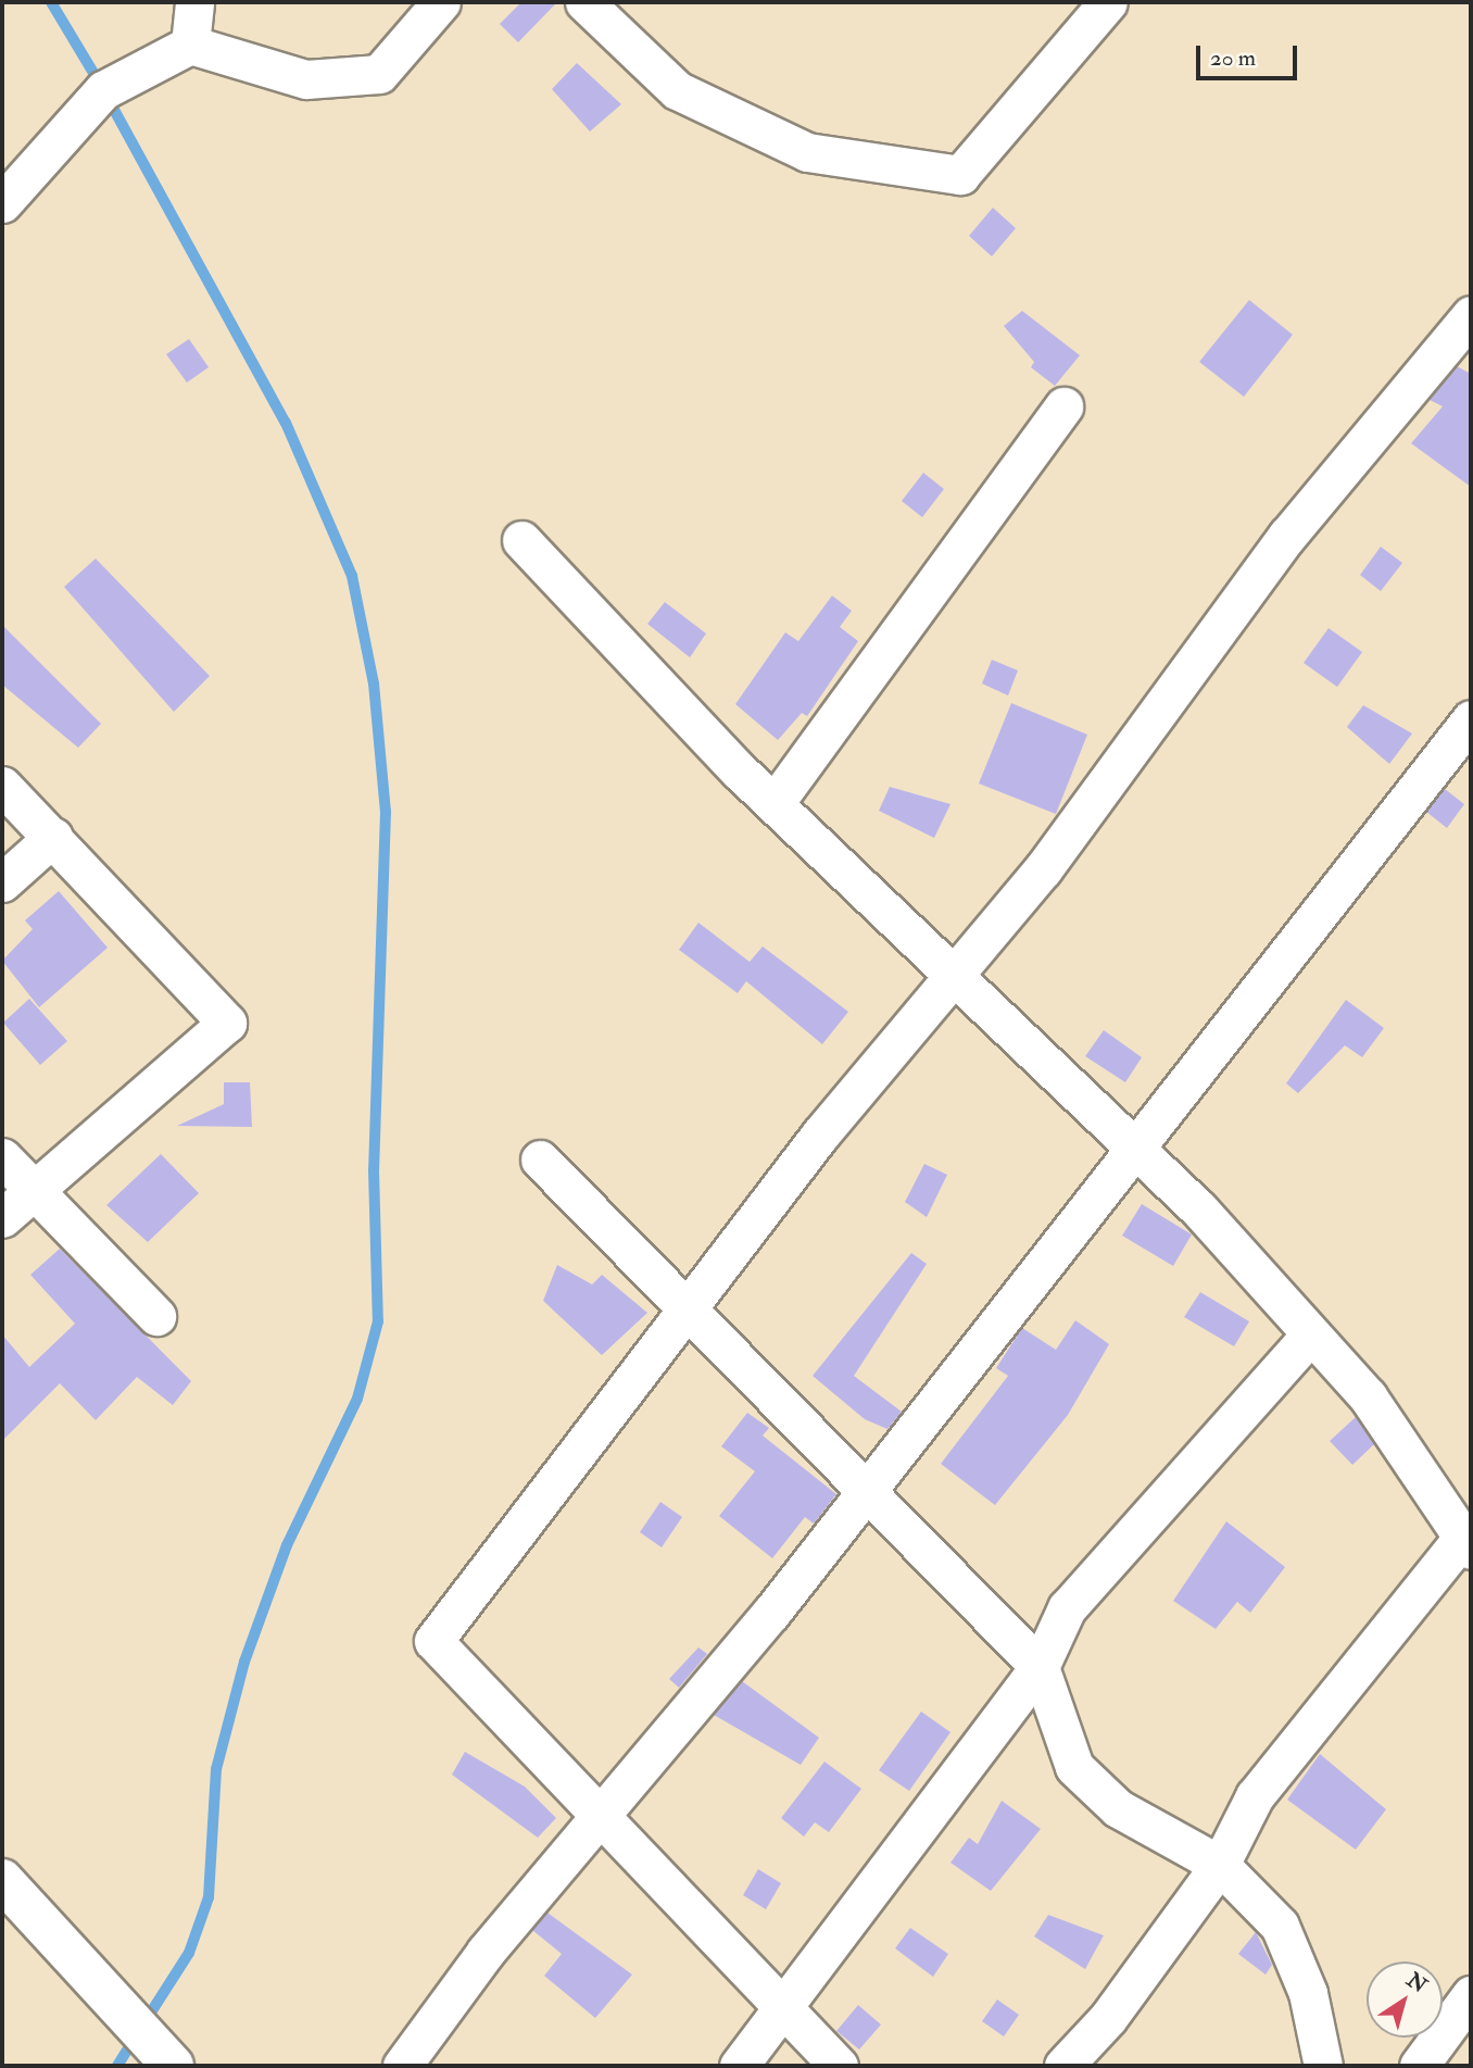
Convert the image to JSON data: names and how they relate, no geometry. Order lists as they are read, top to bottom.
{
  "scale_bar": "20 m",
  "north": "top right"
}
